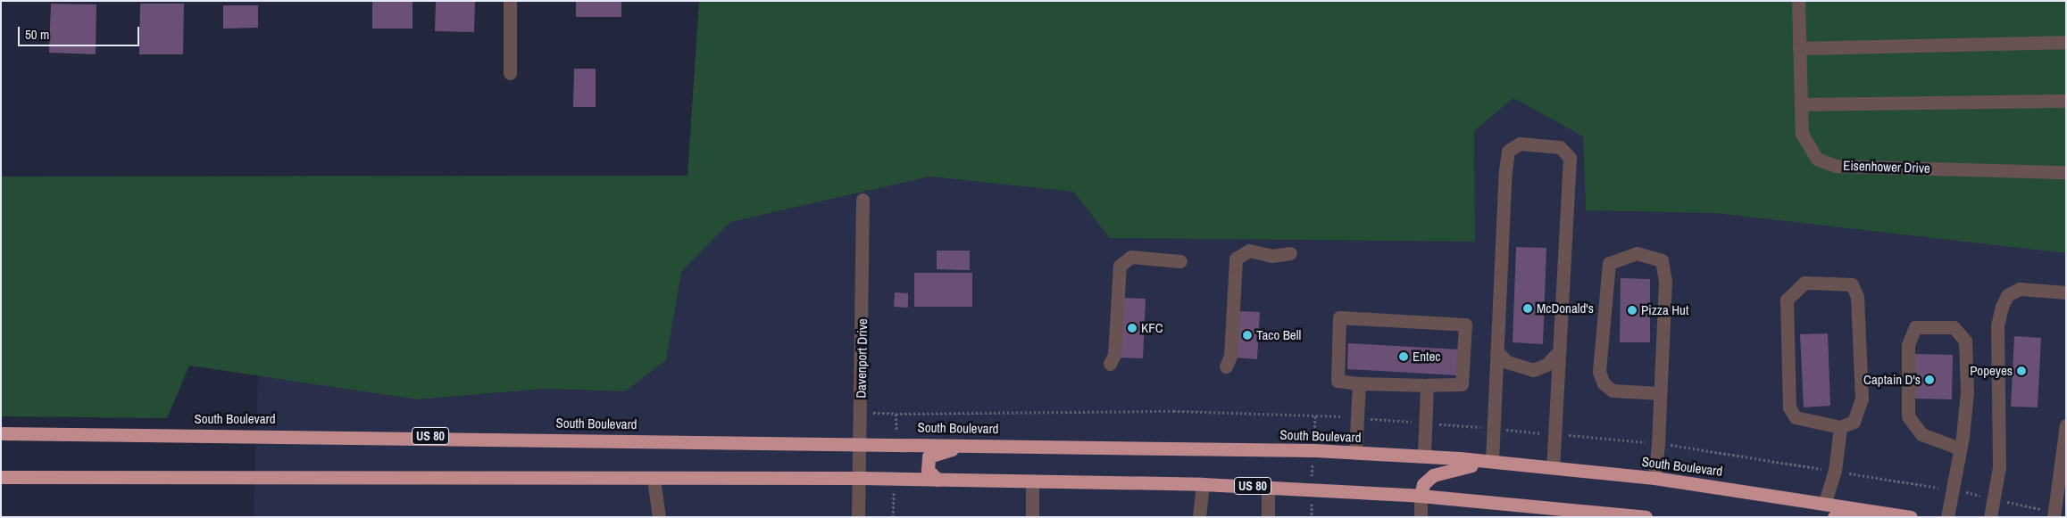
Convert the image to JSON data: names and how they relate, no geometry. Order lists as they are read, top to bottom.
{
  "streets": {
    "highway": ["South Boulevard", "US 80"],
    "street": ["Eisenhower Drive", "Davenport Drive"]
  },
  "crossings": [
    ["Davenport Drive", "South Boulevard"],
    ["Davenport Drive", "US 80"]
  ],
  "places": [
    "McDonald's",
    "Pizza Hut",
    "KFC",
    "Taco Bell",
    "Entec",
    "Popeyes",
    "Captain D's"
  ],
  "scale_bar": "50 m"
}
